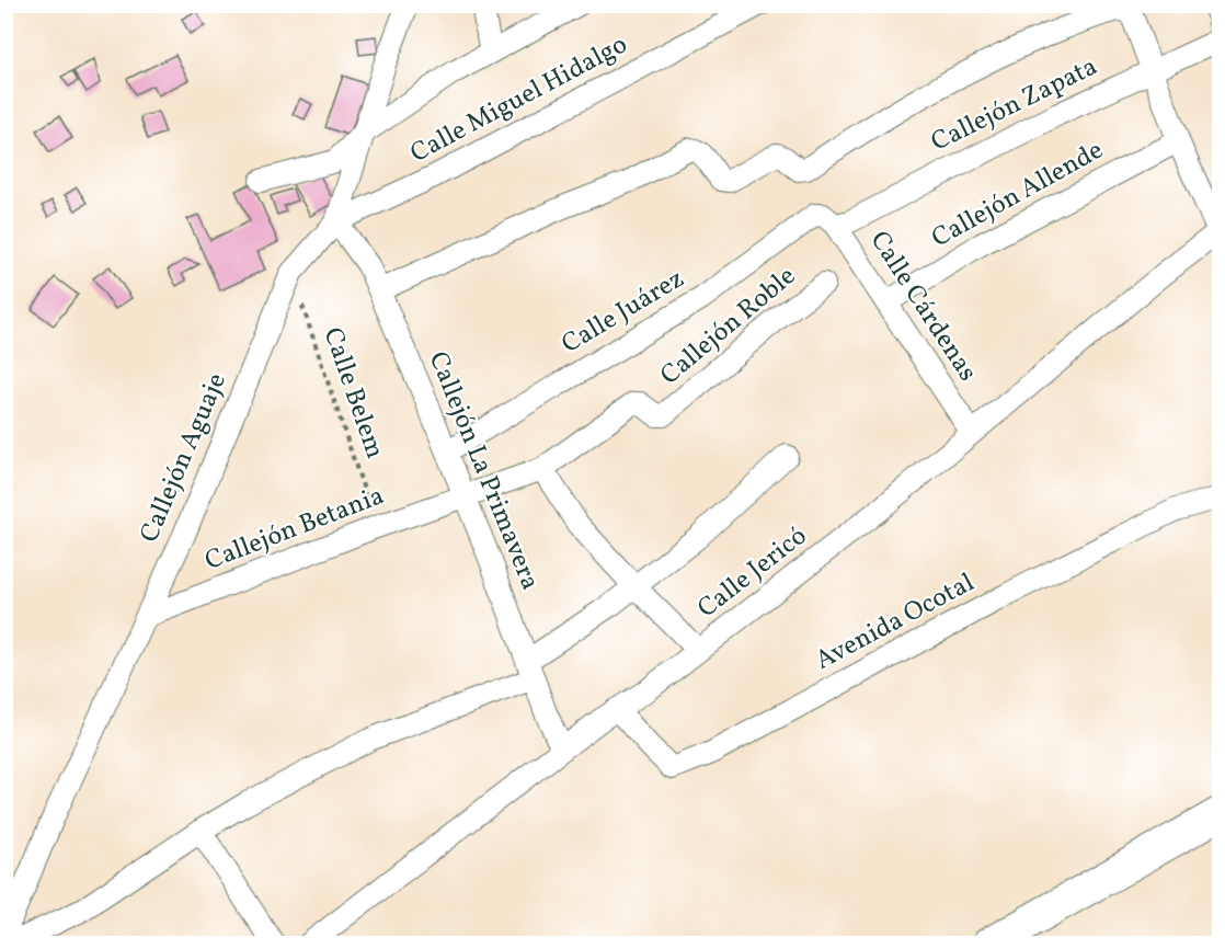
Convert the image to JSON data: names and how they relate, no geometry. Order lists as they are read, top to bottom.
{
  "streets": {
    "street": [
      "Calle Miguel Hidalgo",
      "Callejón Zapata",
      "Callejón Allende",
      "Calle Cárdenas",
      "Calle Juárez",
      "Callejón Roble",
      "Callejón Aguaje",
      "Callejón La Primavera",
      "Callejón Betania",
      "Calle Jericó",
      "Avenida Ocotal"
    ],
    "path": ["Calle Belem"]
  },
  "crossings": [
    ["Calle Miguel Hidalgo", "Callejón Aguaje"],
    ["Calle Miguel Hidalgo", "Callejón La Primavera"],
    ["Callejón Zapata", "Calle Cárdenas"],
    ["Callejón Zapata", "Calle Juárez"],
    ["Callejón Allende", "Calle Cárdenas"],
    ["Calle Cárdenas", "Calle Juárez"],
    ["Calle Cárdenas", "Calle Jericó"],
    ["Calle Juárez", "Callejón La Primavera"],
    ["Callejón Roble", "Callejón La Primavera"],
    ["Callejón Roble", "Callejón Betania"],
    ["Calle Belem", "Callejón Aguaje"],
    ["Calle Belem", "Callejón Betania"],
    ["Callejón Aguaje", "Callejón La Primavera"],
    ["Callejón Aguaje", "Callejón Betania"],
    ["Callejón La Primavera", "Callejón Betania"],
    ["Callejón La Primavera", "Calle Jericó"],
    ["Calle Jericó", "Avenida Ocotal"]
  ]
}
